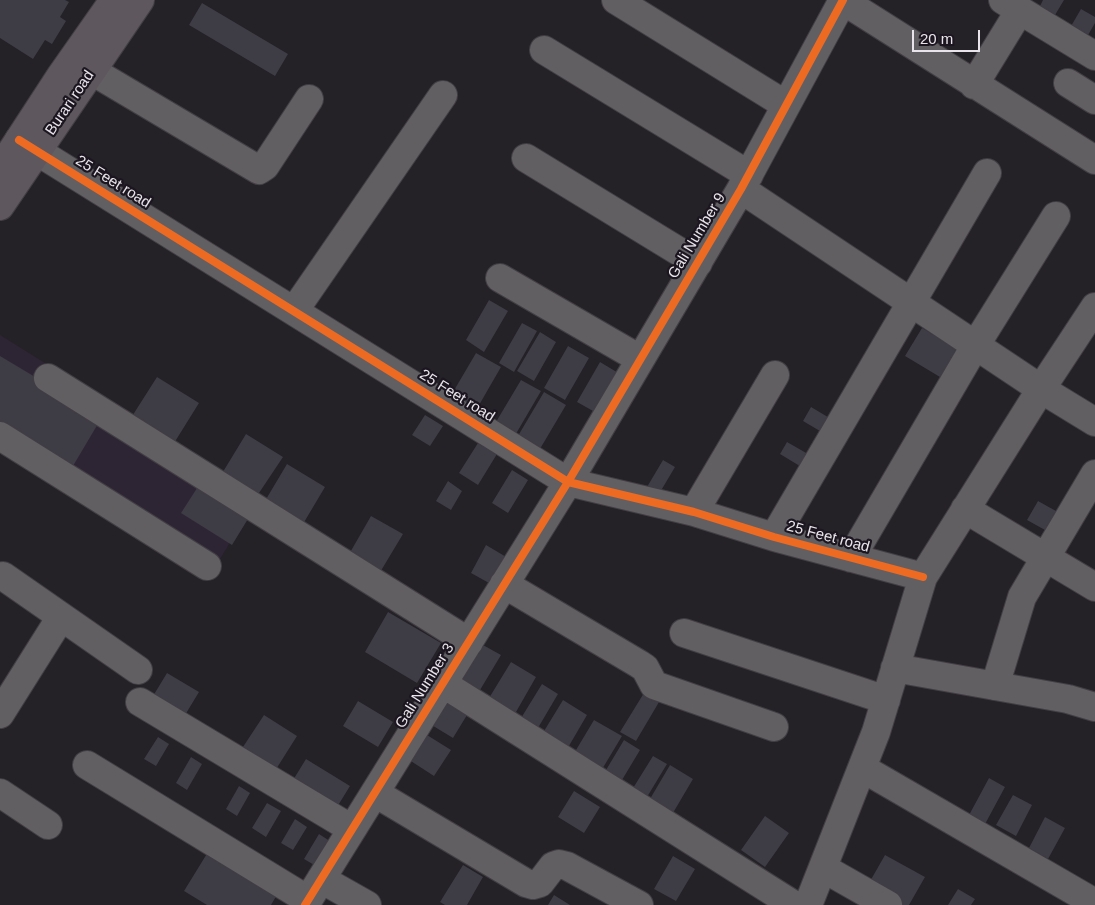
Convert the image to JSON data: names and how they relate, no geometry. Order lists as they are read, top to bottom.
{
  "streets": {
    "main road": ["Burari road"],
    "street": ["25 Feet road", "Gali Number 9", "Gali Number 3"]
  },
  "crossings": [
    ["Burari road", "25 Feet road"],
    ["25 Feet road", "Gali Number 9"],
    ["25 Feet road", "Gali Number 3"],
    ["Gali Number 9", "Gali Number 3"]
  ],
  "scale_bar": "20 m"
}
